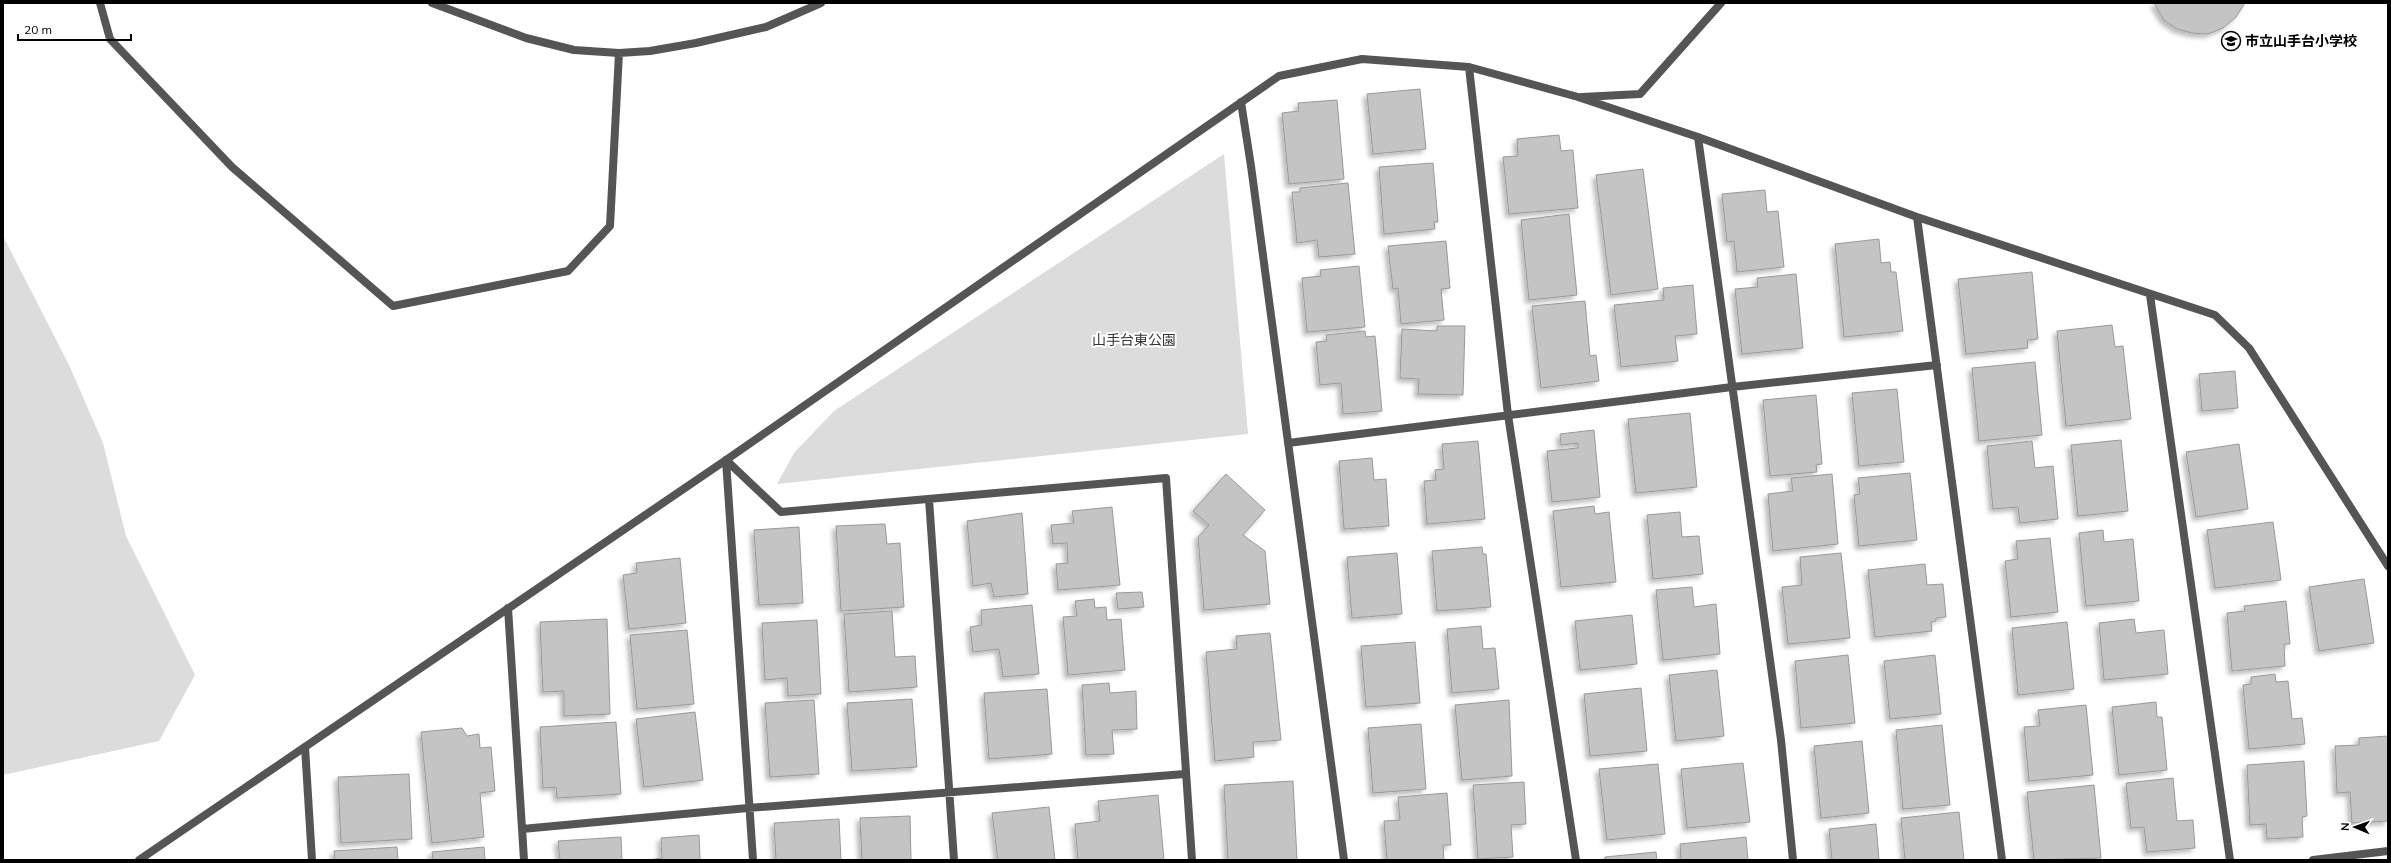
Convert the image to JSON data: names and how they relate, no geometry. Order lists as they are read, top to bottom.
{
  "parks": ["山手台東公園"],
  "places": {
    "school or university": ["市立山手台小学校"]
  },
  "scale_bar": "20 m",
  "north": "left"
}
